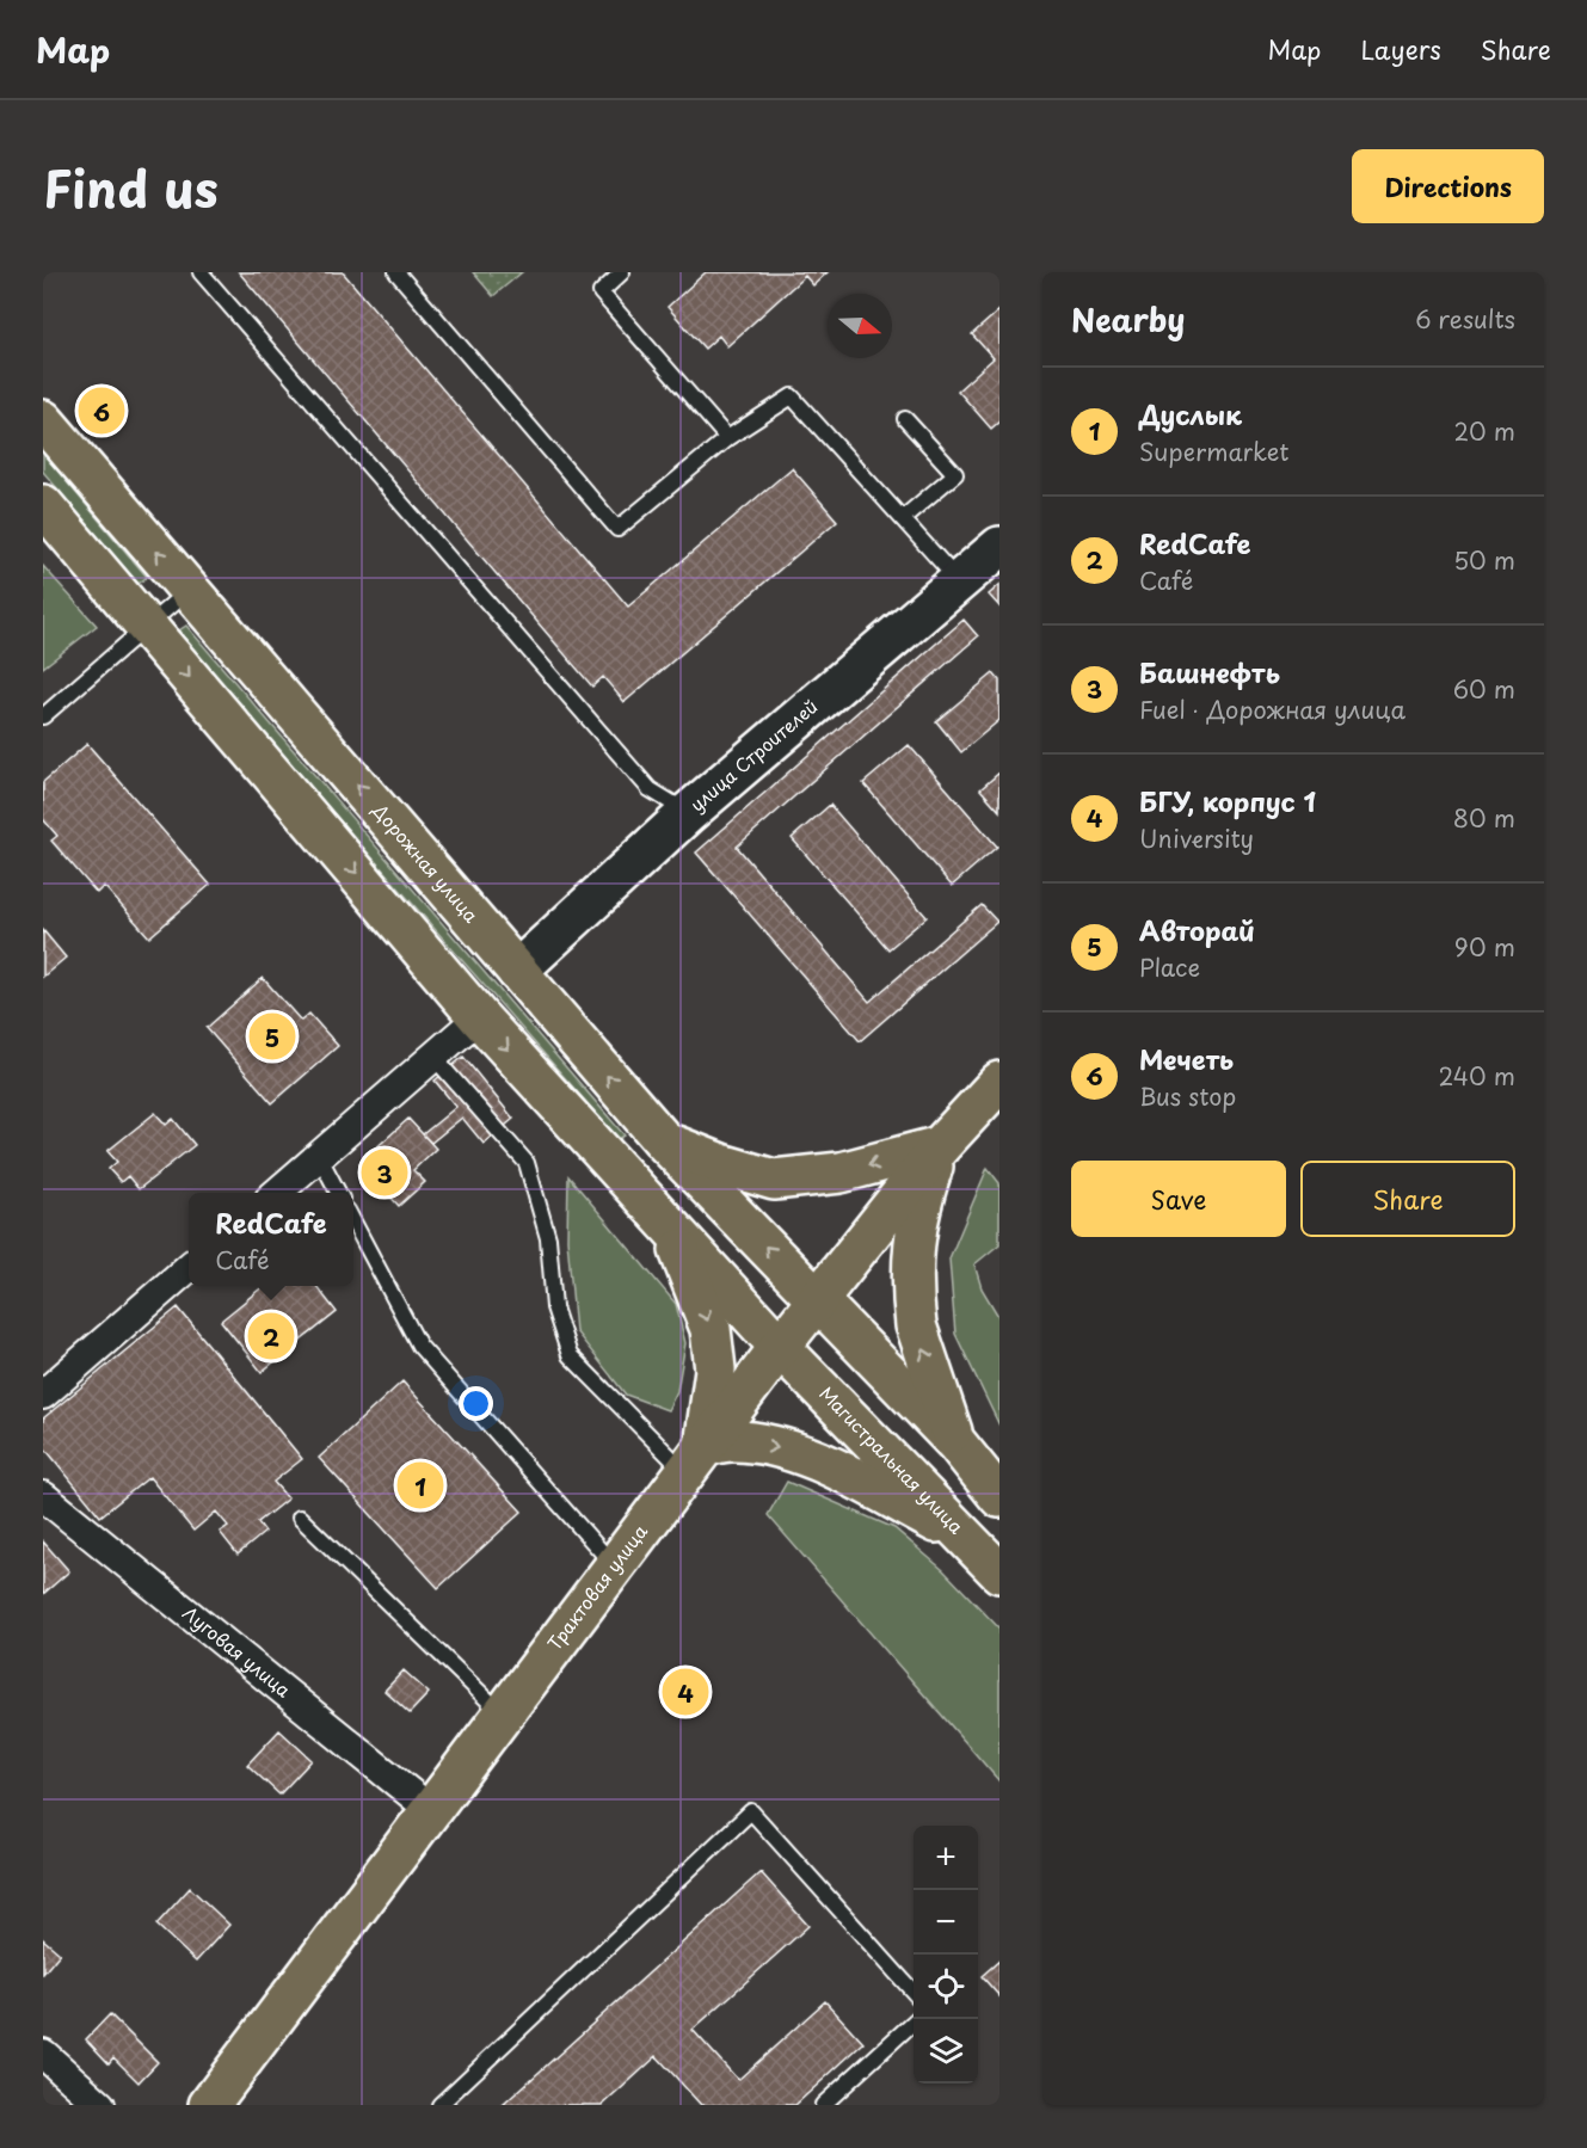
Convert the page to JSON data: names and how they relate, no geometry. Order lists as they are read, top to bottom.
{
  "streets": {
    "main road": [
      "улица Строителей",
      "Дорожная улица",
      "Магистральная улица",
      "Трактовая улица"
    ],
    "street": ["Луговая улица"]
  },
  "crossings": [
    ["улица Строителей", "Дорожная улица"],
    ["Дорожная улица", "Трактовая улица"],
    ["Магистральная улица", "Трактовая улица"],
    ["Трактовая улица", "Луговая улица"]
  ],
  "north": "right",
  "page": {
    "header": "Map",
    "nav": ["Map", "Layers", "Share"],
    "title": "Find us",
    "buttons": [
      "Directions",
      ["Save", "Share"]
    ],
    "heading": ["Nearby", "6 results"],
    "list": [
      {
        "mark": "1",
        "name": "Дуслык",
        "note": "Supermarket",
        "value": "20 m"
      },
      {
        "mark": "2",
        "name": "RedCafe",
        "note": "Café",
        "value": "50 m"
      },
      {
        "mark": "3",
        "name": "Башнефть",
        "note": "Fuel · Дорожная улица",
        "value": "60 m"
      },
      {
        "mark": "4",
        "name": "БГУ, корпус 1",
        "note": "University",
        "value": "80 m"
      },
      {
        "mark": "5",
        "name": "Авторай",
        "note": "Place",
        "value": "90 m"
      },
      {
        "mark": "6",
        "name": "Мечеть",
        "note": "Bus stop",
        "value": "240 m"
      }
    ],
    "pins": [
      "6",
      "5",
      "3",
      "2",
      "1",
      "4"
    ],
    "popup": ["RedCafe", "Café"],
    "map_buttons": ["+", "−"]
  }
}
